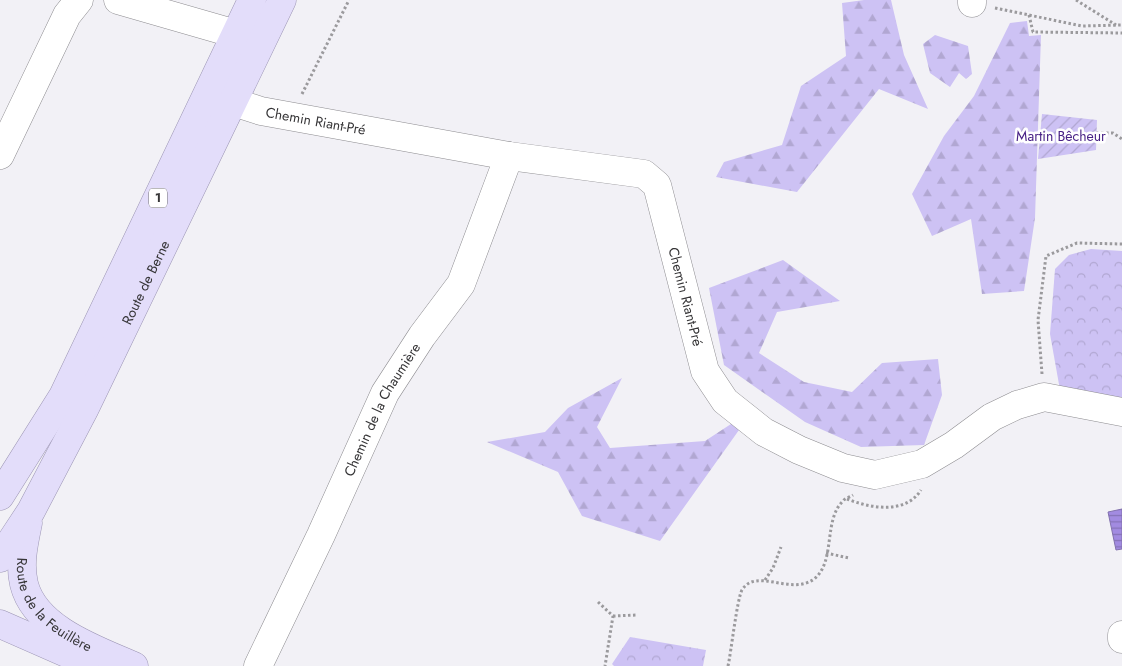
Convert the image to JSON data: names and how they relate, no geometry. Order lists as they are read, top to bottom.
{
  "streets": {
    "main road": ["1", "Route de Berne", "Route de la Feuillère"],
    "street": ["Chemin Riant-Pré", "Chemin de la Chaumière"]
  },
  "crossings": [
    ["Chemin Riant-Pré", "Route de Berne"],
    ["Chemin Riant-Pré", "Chemin de la Chaumière"],
    ["Route de Berne", "Route de la Feuillère"]
  ],
  "parks": ["Martin Bêcheur"]
}
